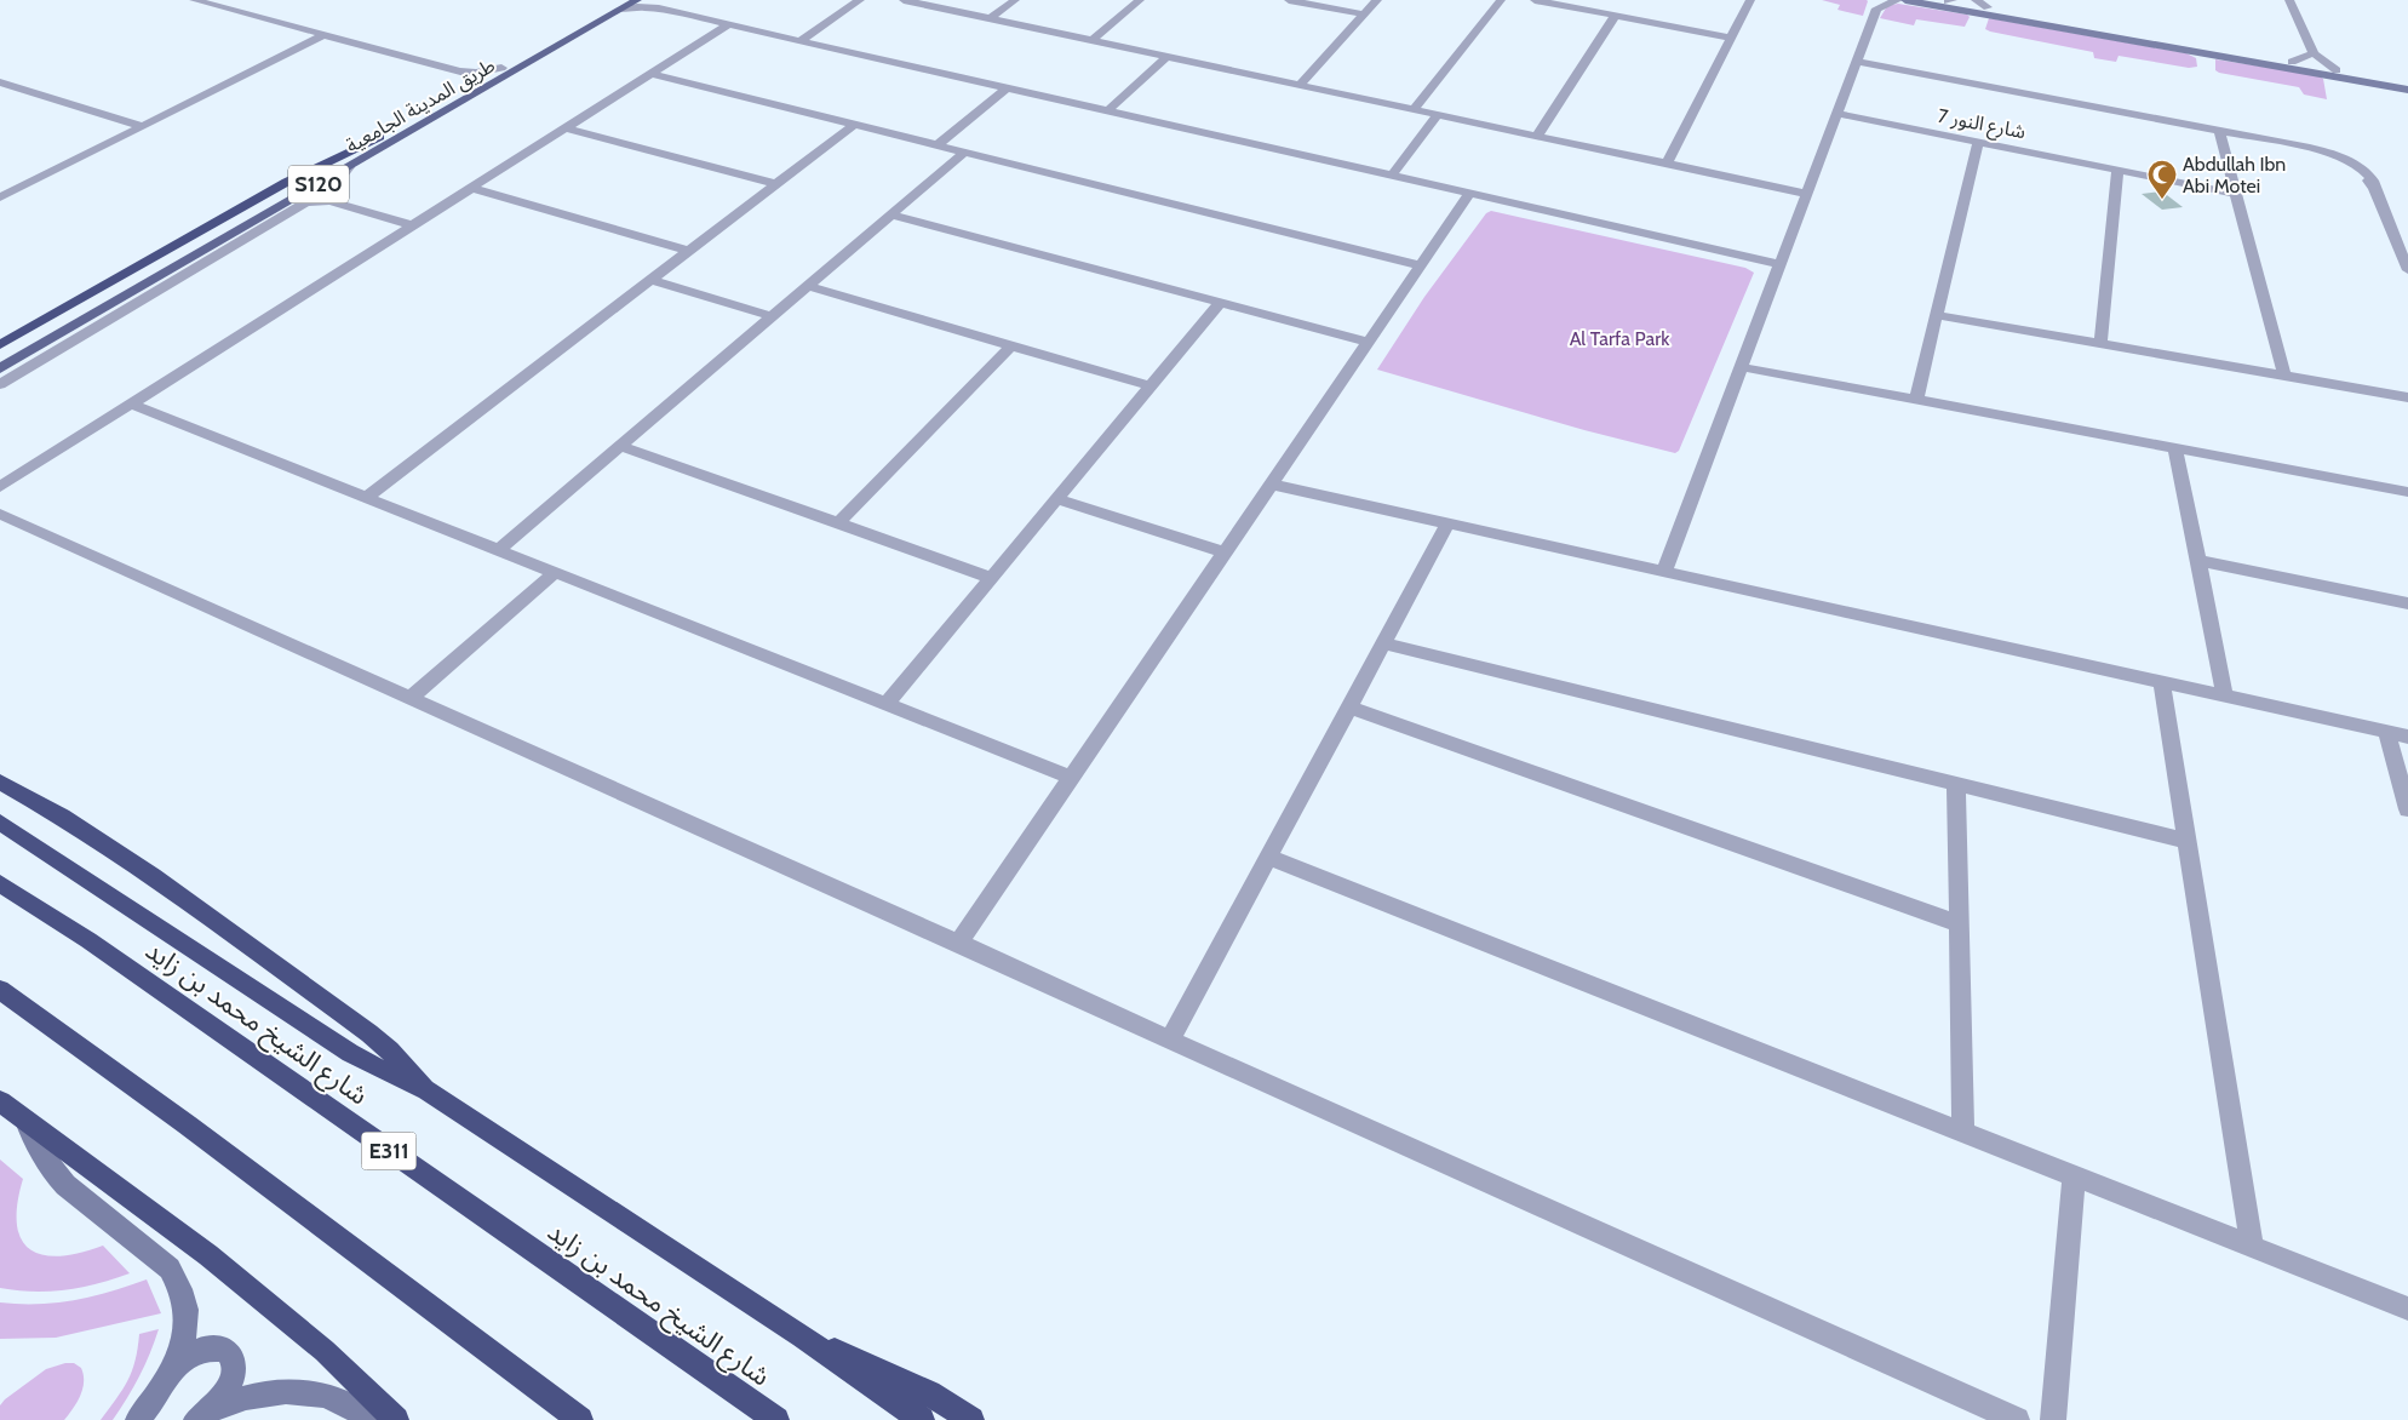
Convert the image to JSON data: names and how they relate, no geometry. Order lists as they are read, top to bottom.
{
  "streets": {
    "highway": ["شارع الشيخ محمد بن زايد", "E311"],
    "main road": ["طريق المدينة الجامعية", "S120"],
    "street": ["شارع النور 7"]
  },
  "parks": ["Al Tarfa Park"],
  "places": {
    "mosque": ["Abdullah Ibn Abi Motei"]
  }
}
